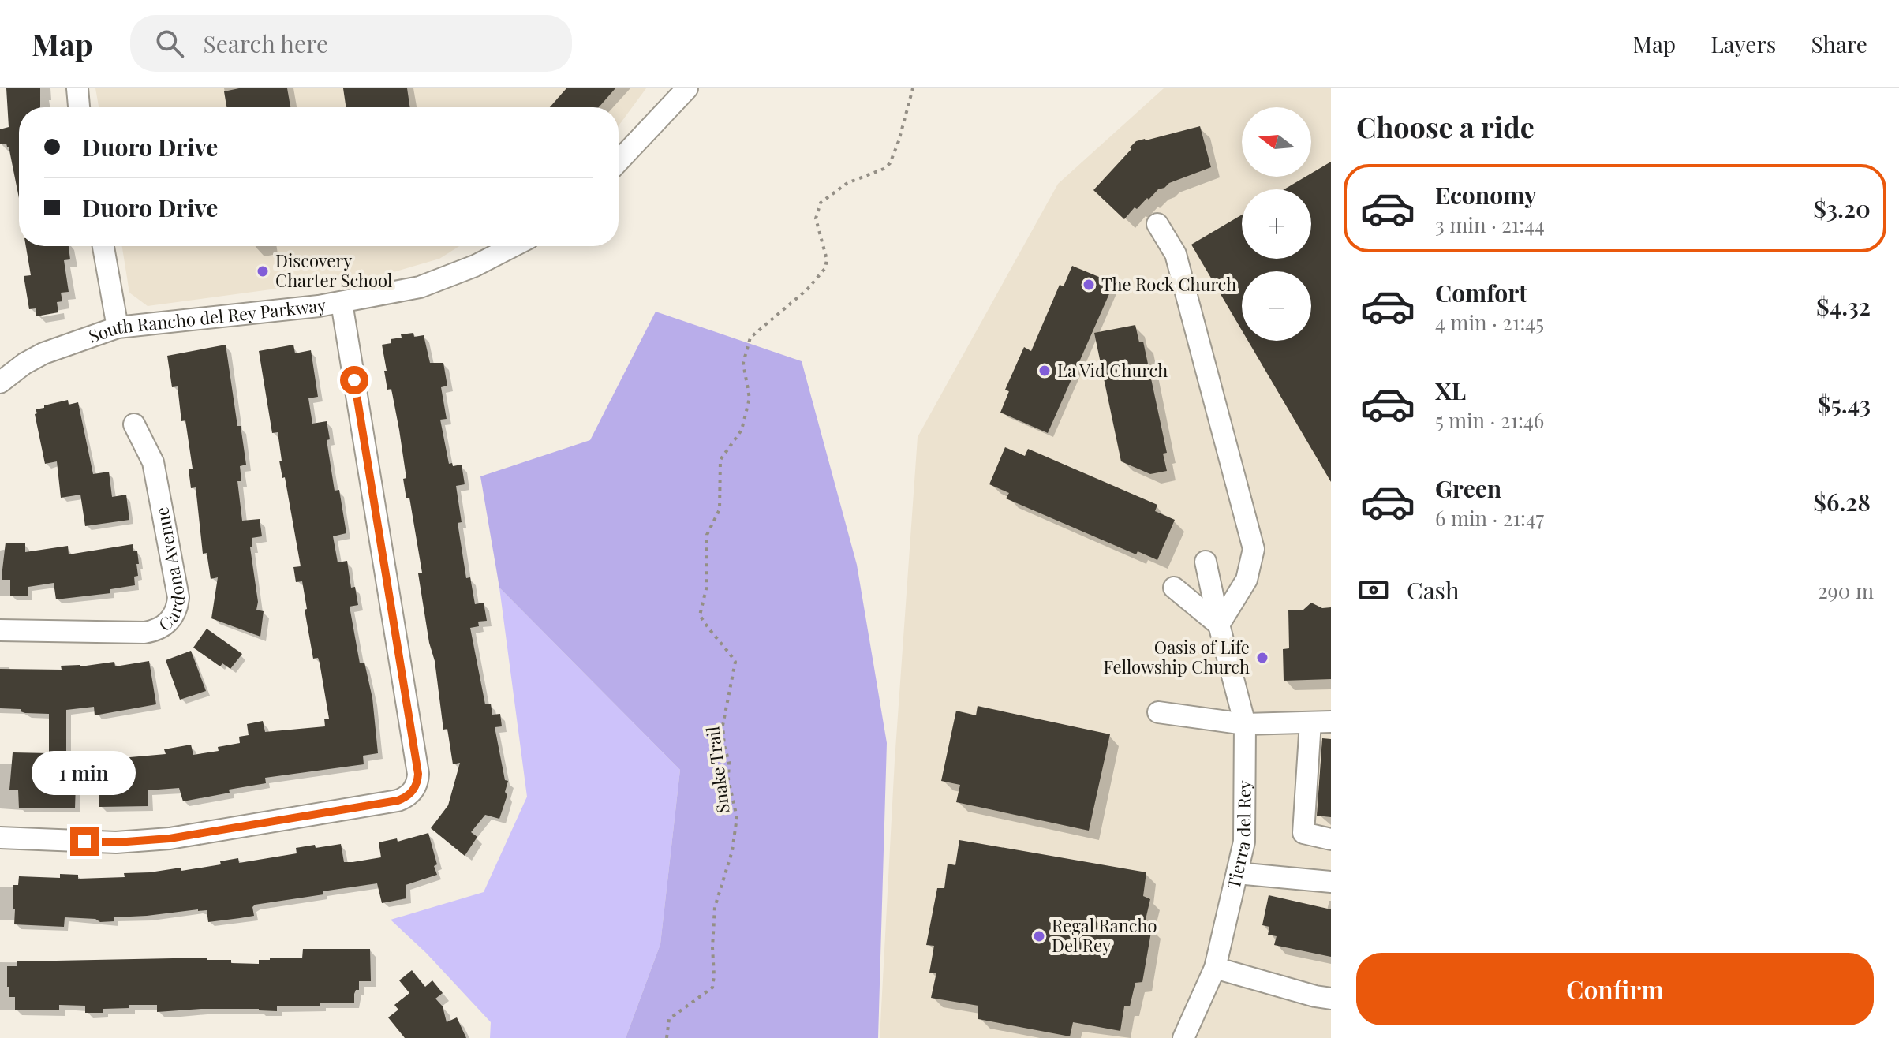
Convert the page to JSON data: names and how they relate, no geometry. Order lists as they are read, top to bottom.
{
  "streets": {
    "street": ["South Rancho del Rey Parkway", "Cardona Avenue", "Tierra del Rey"],
    "path": ["Snake Trail"]
  },
  "places": [
    "Discovery Charter School",
    "The Rock Church",
    "La Vid Church",
    "Oasis of Life Fellowship Church",
    "Regal Rancho Del Rey"
  ],
  "north": "left",
  "page": {
    "header": "Map",
    "search": "Search here",
    "nav": ["Map", "Layers", "Share"],
    "heading": "Choose a ride",
    "map_buttons": ["+", "−"],
    "banner": ["Duoro Drive", "Duoro Drive"],
    "list": [
      {
        "name": "Economy",
        "note": "3 min · 21:44",
        "value": "$3.20"
      },
      {
        "name": "Comfort",
        "note": "4 min · 21:45",
        "value": "$4.32"
      },
      {
        "name": "XL",
        "note": "5 min · 21:46",
        "value": "$5.43"
      },
      {
        "name": "Green",
        "note": "6 min · 21:47",
        "value": "$6.28"
      }
    ],
    "pay": ["Cash", "290 m"],
    "bubble": "1 min",
    "buttons": "Confirm"
  }
}
